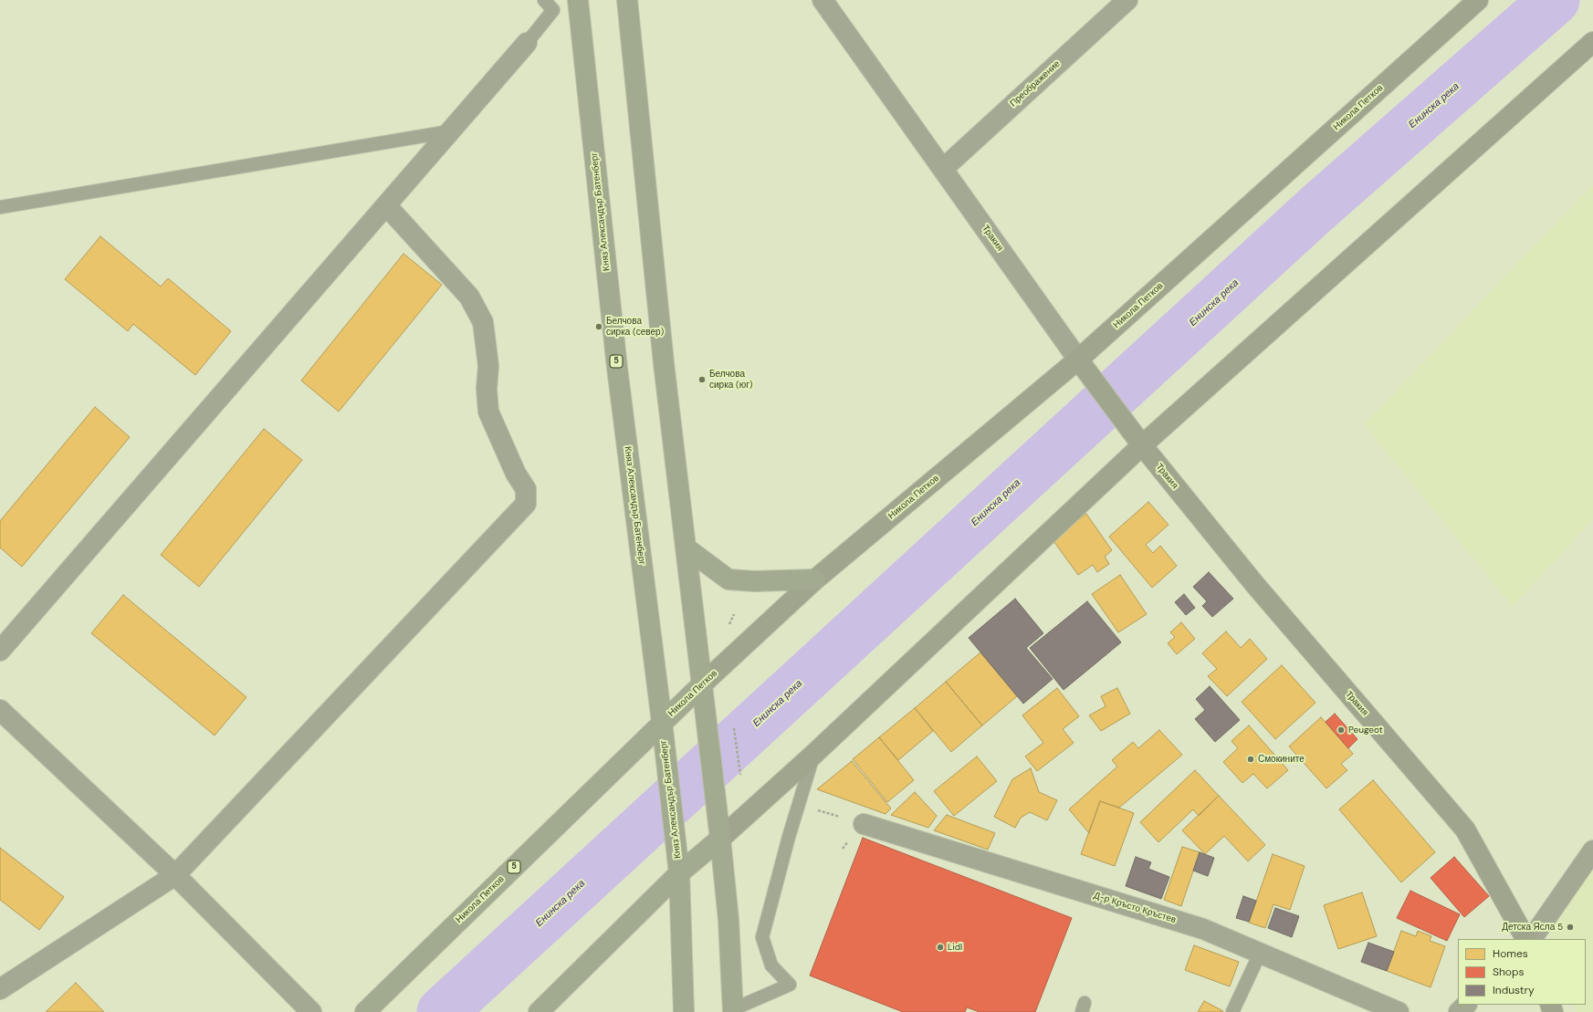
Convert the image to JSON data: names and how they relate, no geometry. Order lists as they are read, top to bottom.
{
  "streets": {
    "main road": [
      "Никола Петков",
      "Княз Александър Батенберг",
      "Тракия",
      "5"
    ],
    "street": ["Преображение", "Д-р Кръсто Кръстев"]
  },
  "crossings": [
    ["Преображение", "Тракия"],
    ["Никола Петков", "Княз Александър Батенберг"],
    ["Никола Петков", "Тракия"]
  ],
  "water": ["Енинска река"],
  "places": [
    "Белчова сирка (север)",
    "Белчова сирка (юг)",
    "Peugeot",
    "Смокините",
    "Детска Ясла 5",
    "Lidl"
  ],
  "legend": ["Homes", "Shops", "Industry"]
}
